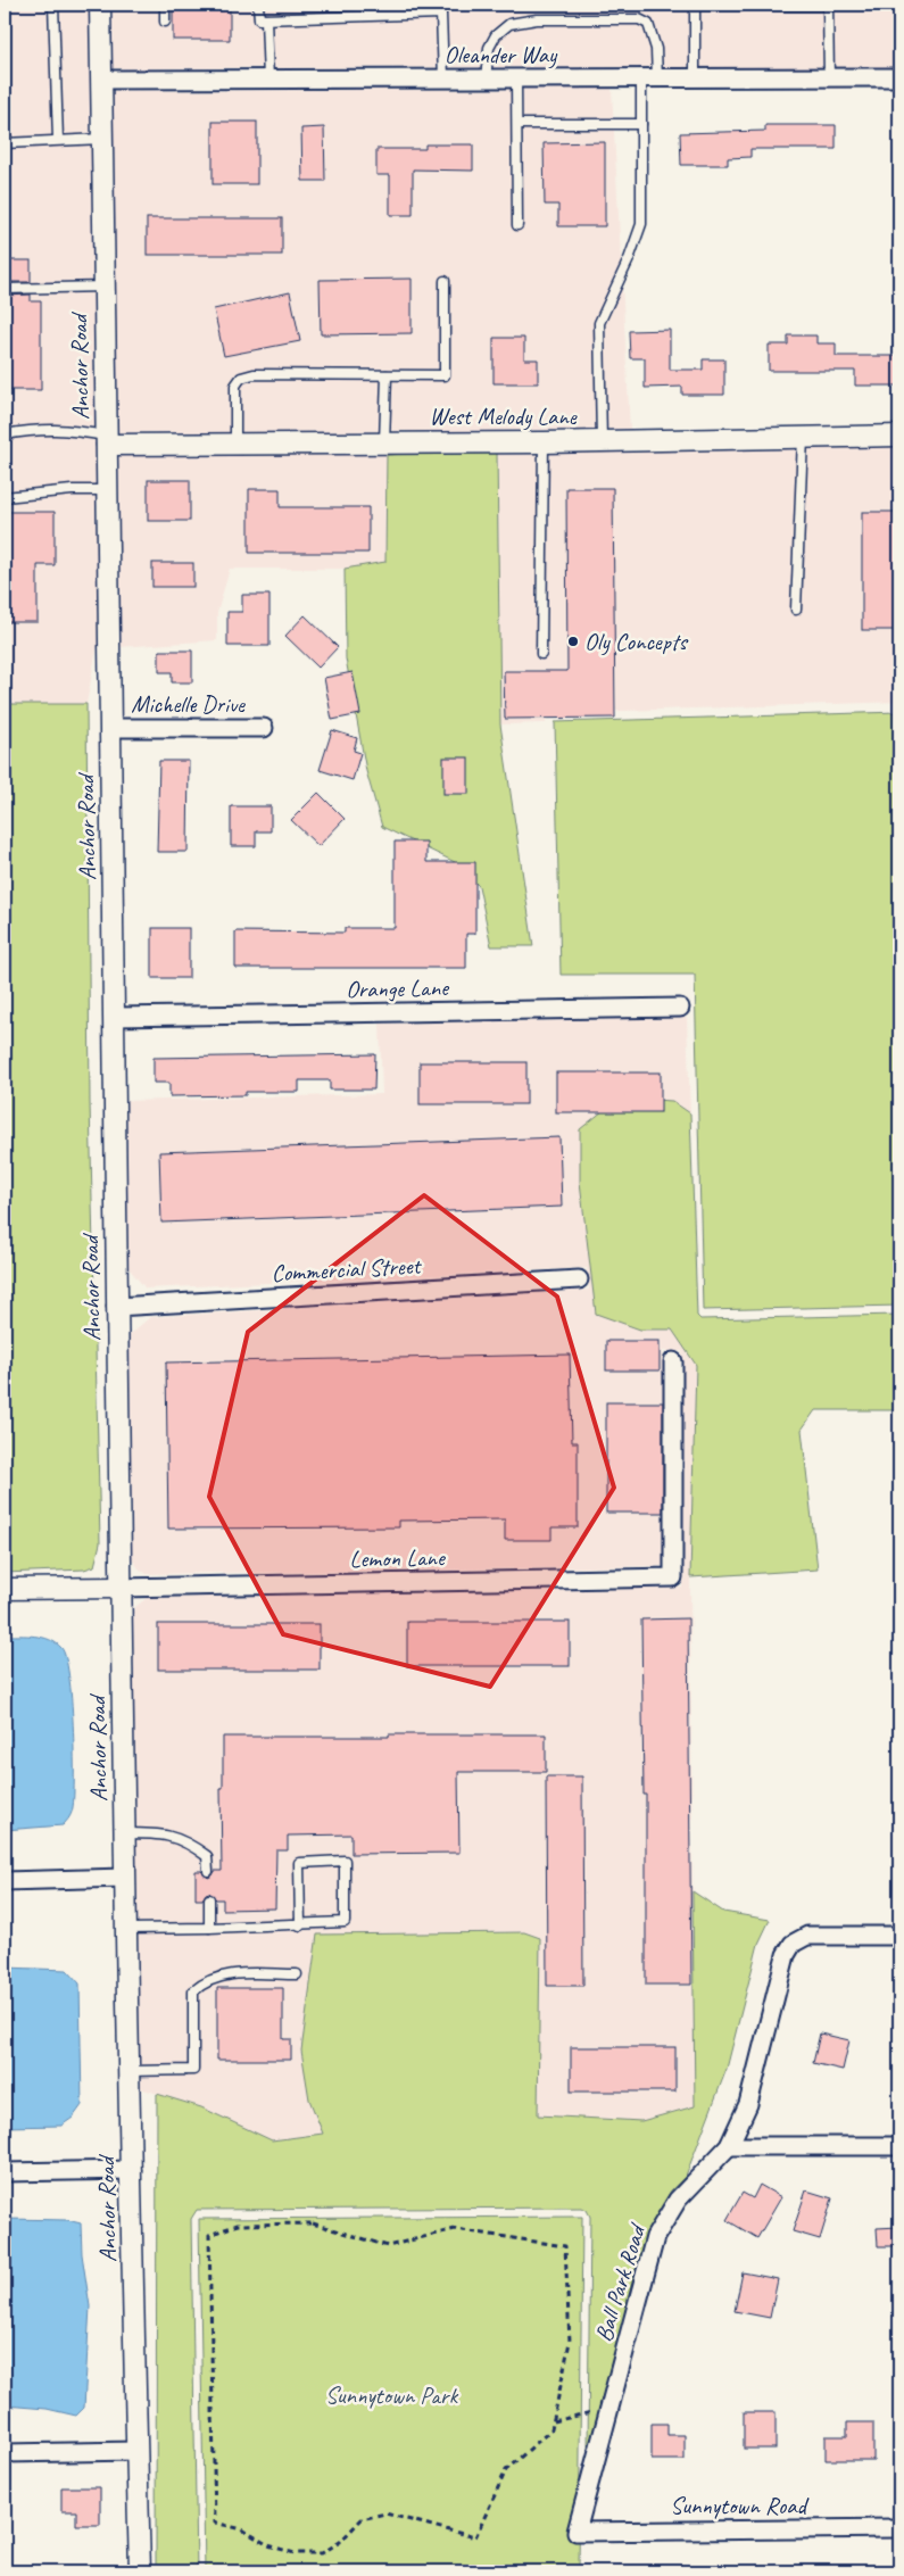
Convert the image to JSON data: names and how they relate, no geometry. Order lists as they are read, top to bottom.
{
  "streets": {
    "street": [
      "Oleander Way",
      "Anchor Road",
      "West Melody Lane",
      "Michelle Drive",
      "Orange Lane",
      "Commercial Street",
      "Lemon Lane",
      "Ball Park Road",
      "Sunnytown Road"
    ]
  },
  "crossings": [
    ["Oleander Way", "Anchor Road"],
    ["Anchor Road", "West Melody Lane"],
    ["Anchor Road", "Michelle Drive"],
    ["Anchor Road", "Orange Lane"],
    ["Anchor Road", "Commercial Street"],
    ["Anchor Road", "Lemon Lane"],
    ["Ball Park Road", "Sunnytown Road"]
  ],
  "parks": ["Sunnytown Park"],
  "places": ["Oly Concepts"]
}
